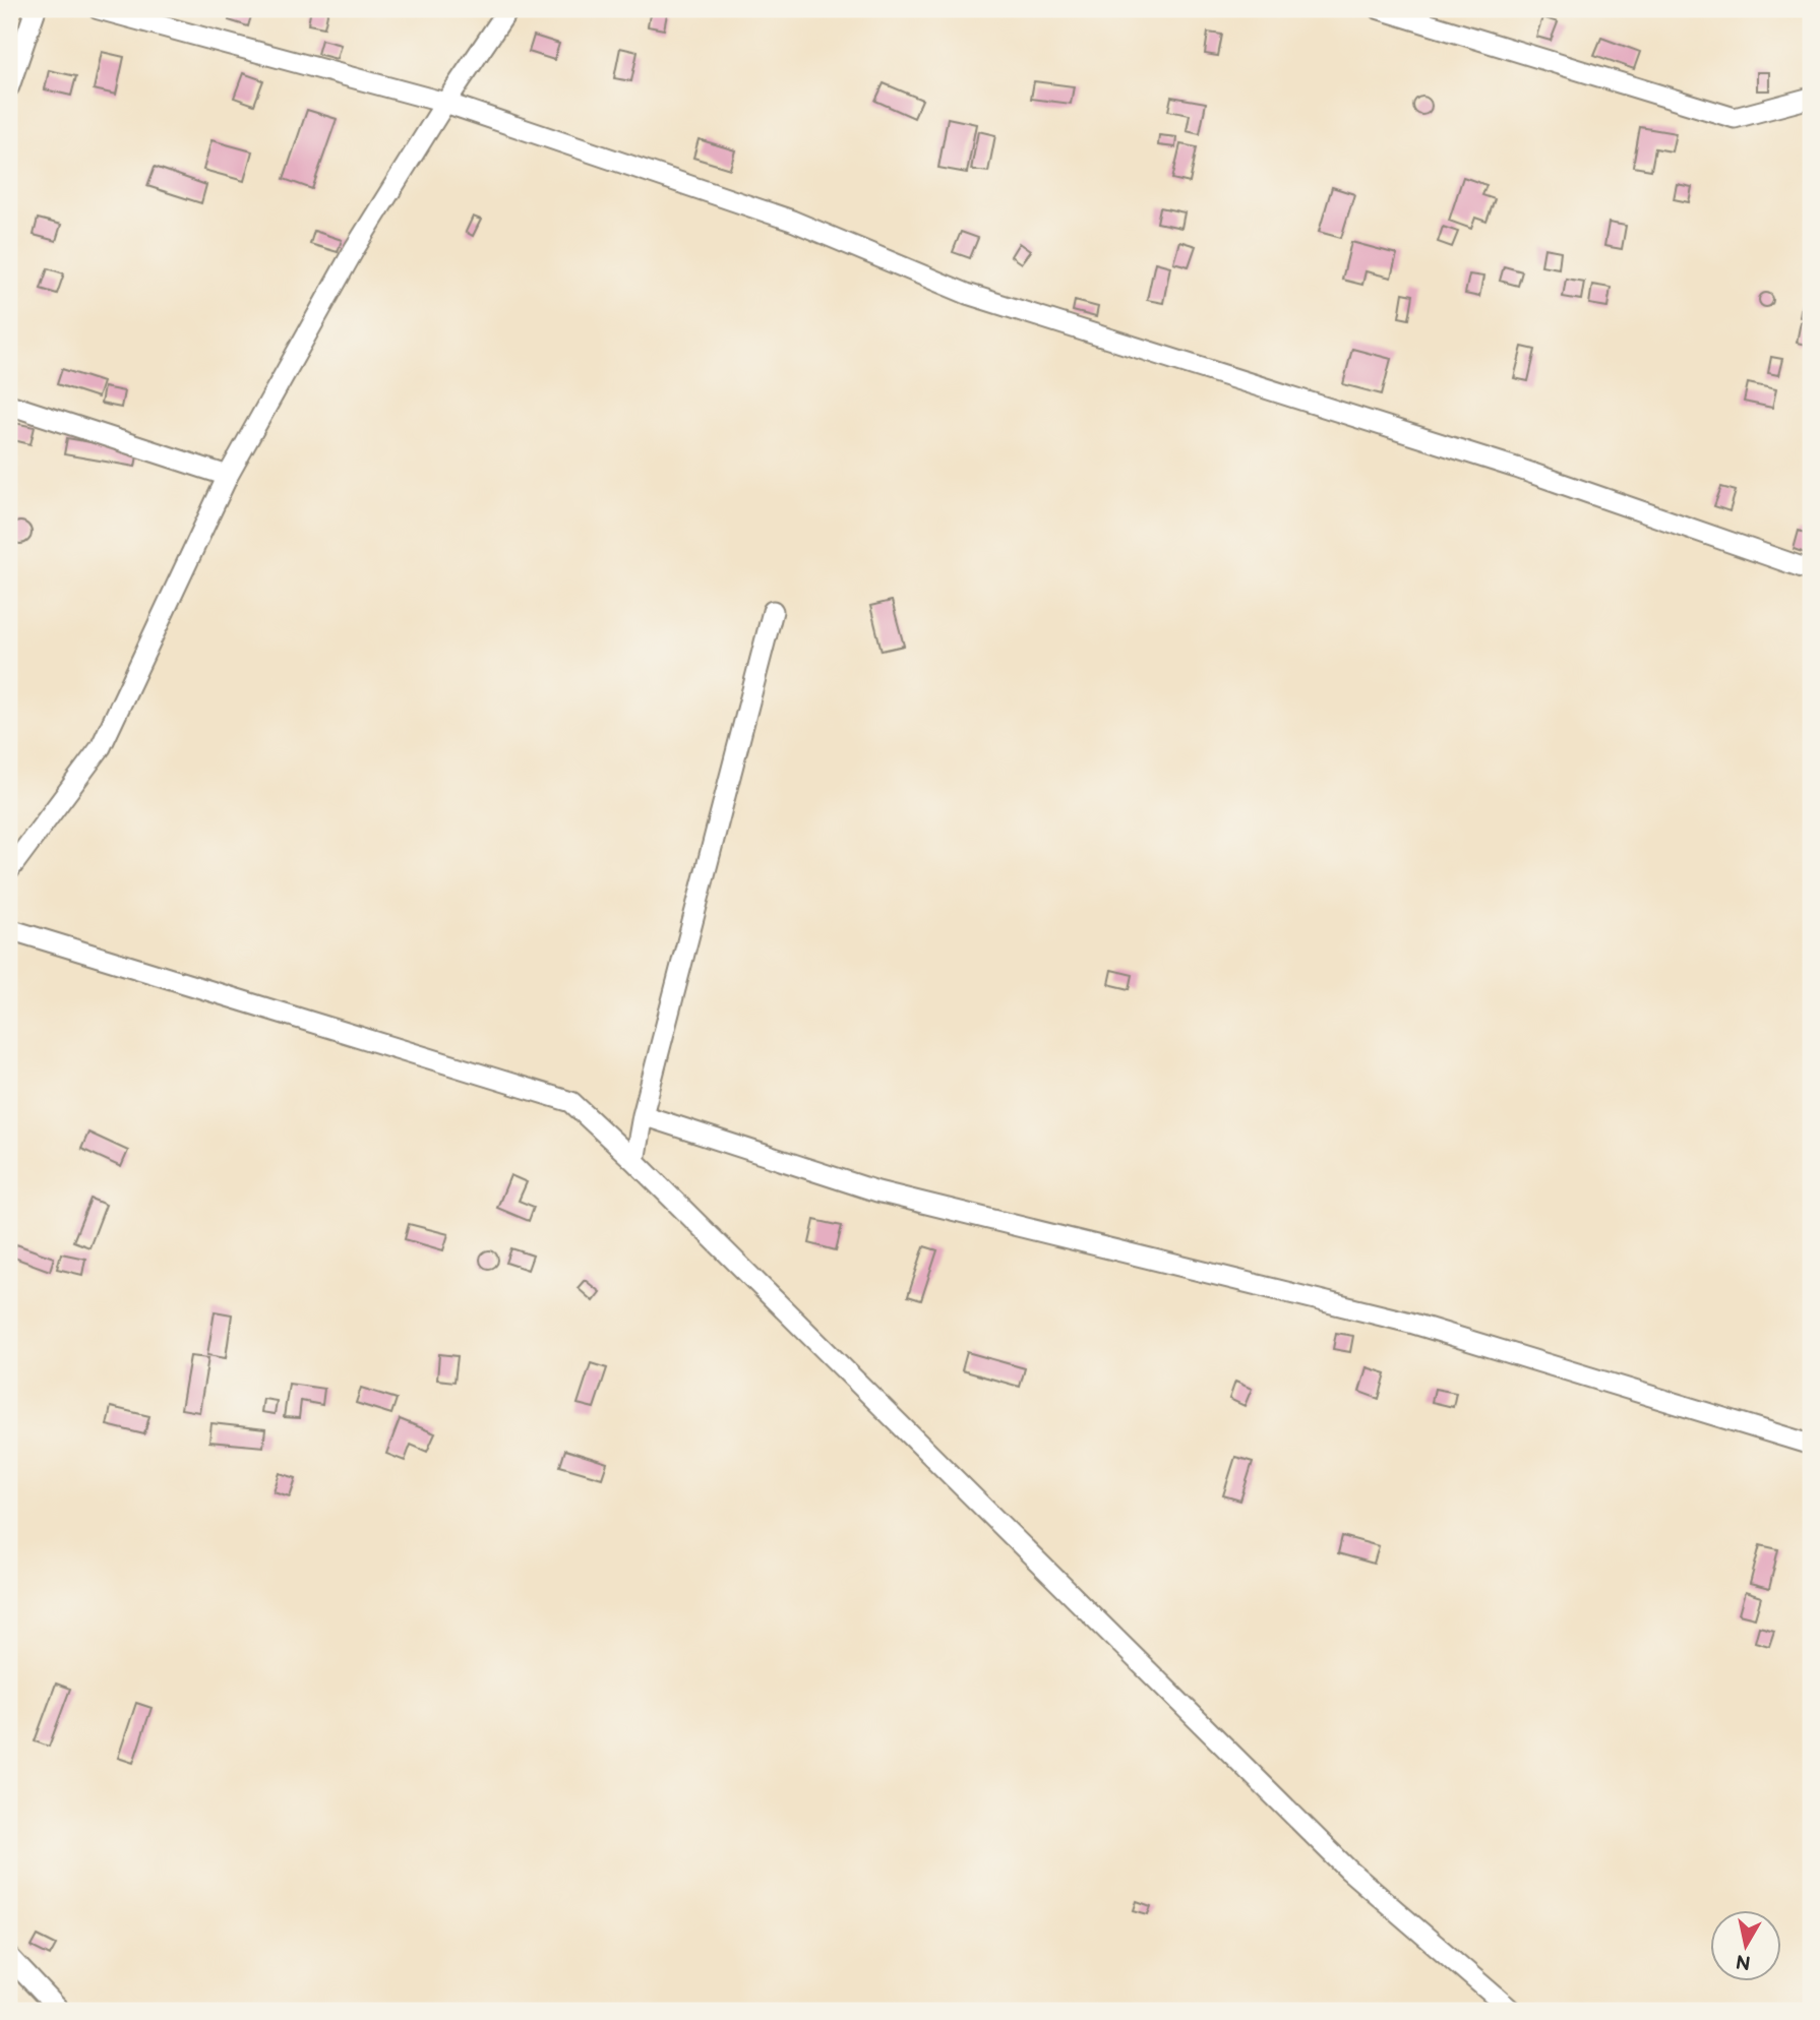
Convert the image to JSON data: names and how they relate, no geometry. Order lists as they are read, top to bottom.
{
  "north": "bottom"
}
